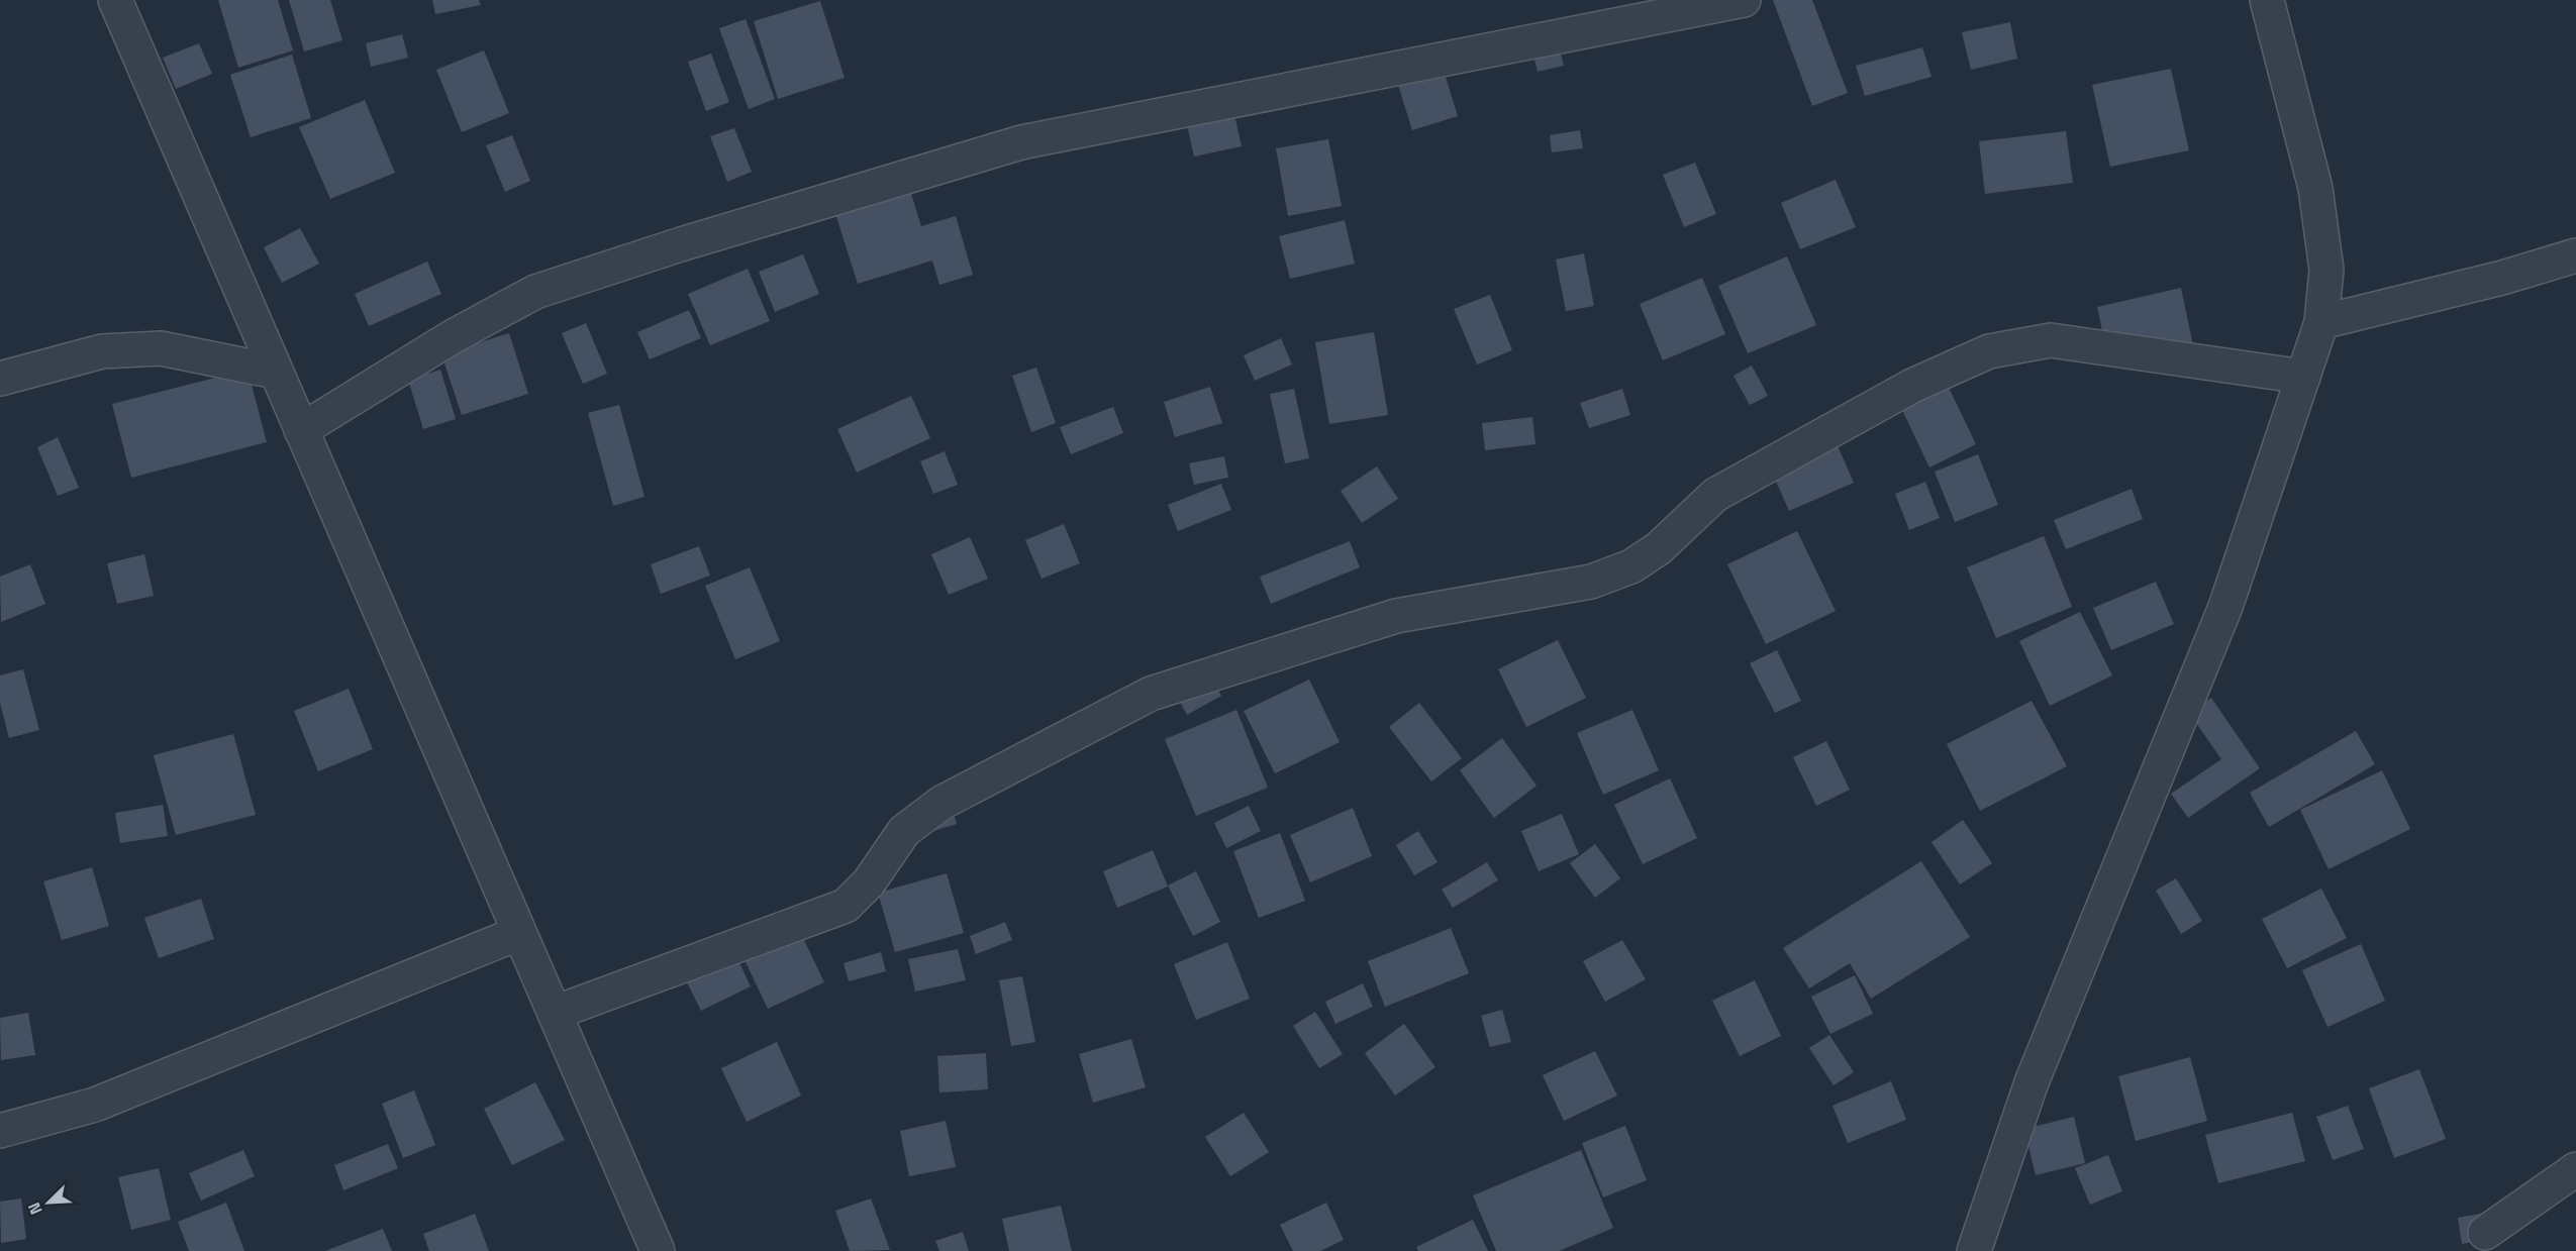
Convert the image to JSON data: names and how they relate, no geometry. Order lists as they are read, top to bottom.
{
  "north": "bottom left"
}
